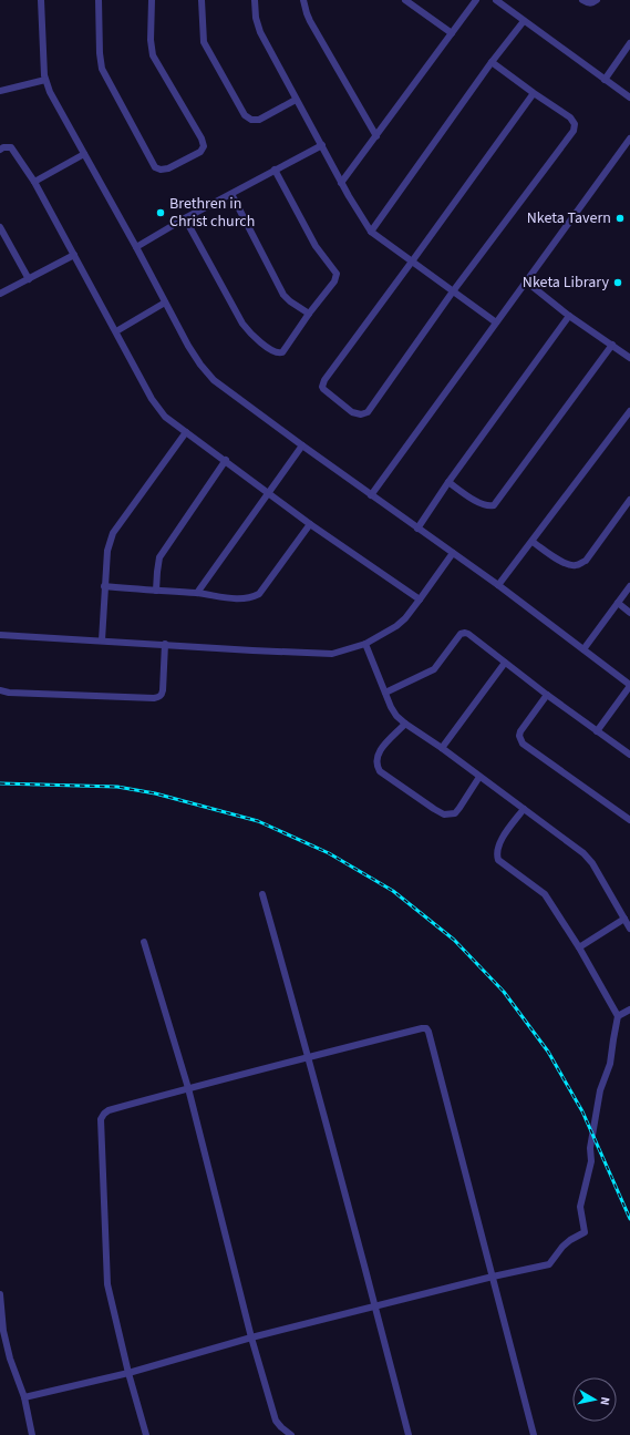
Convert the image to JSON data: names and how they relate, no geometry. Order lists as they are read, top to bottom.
{
  "places": ["Brethren in Christ church", "Nketa Tavern", "Nketa Library"],
  "north": "right"
}
